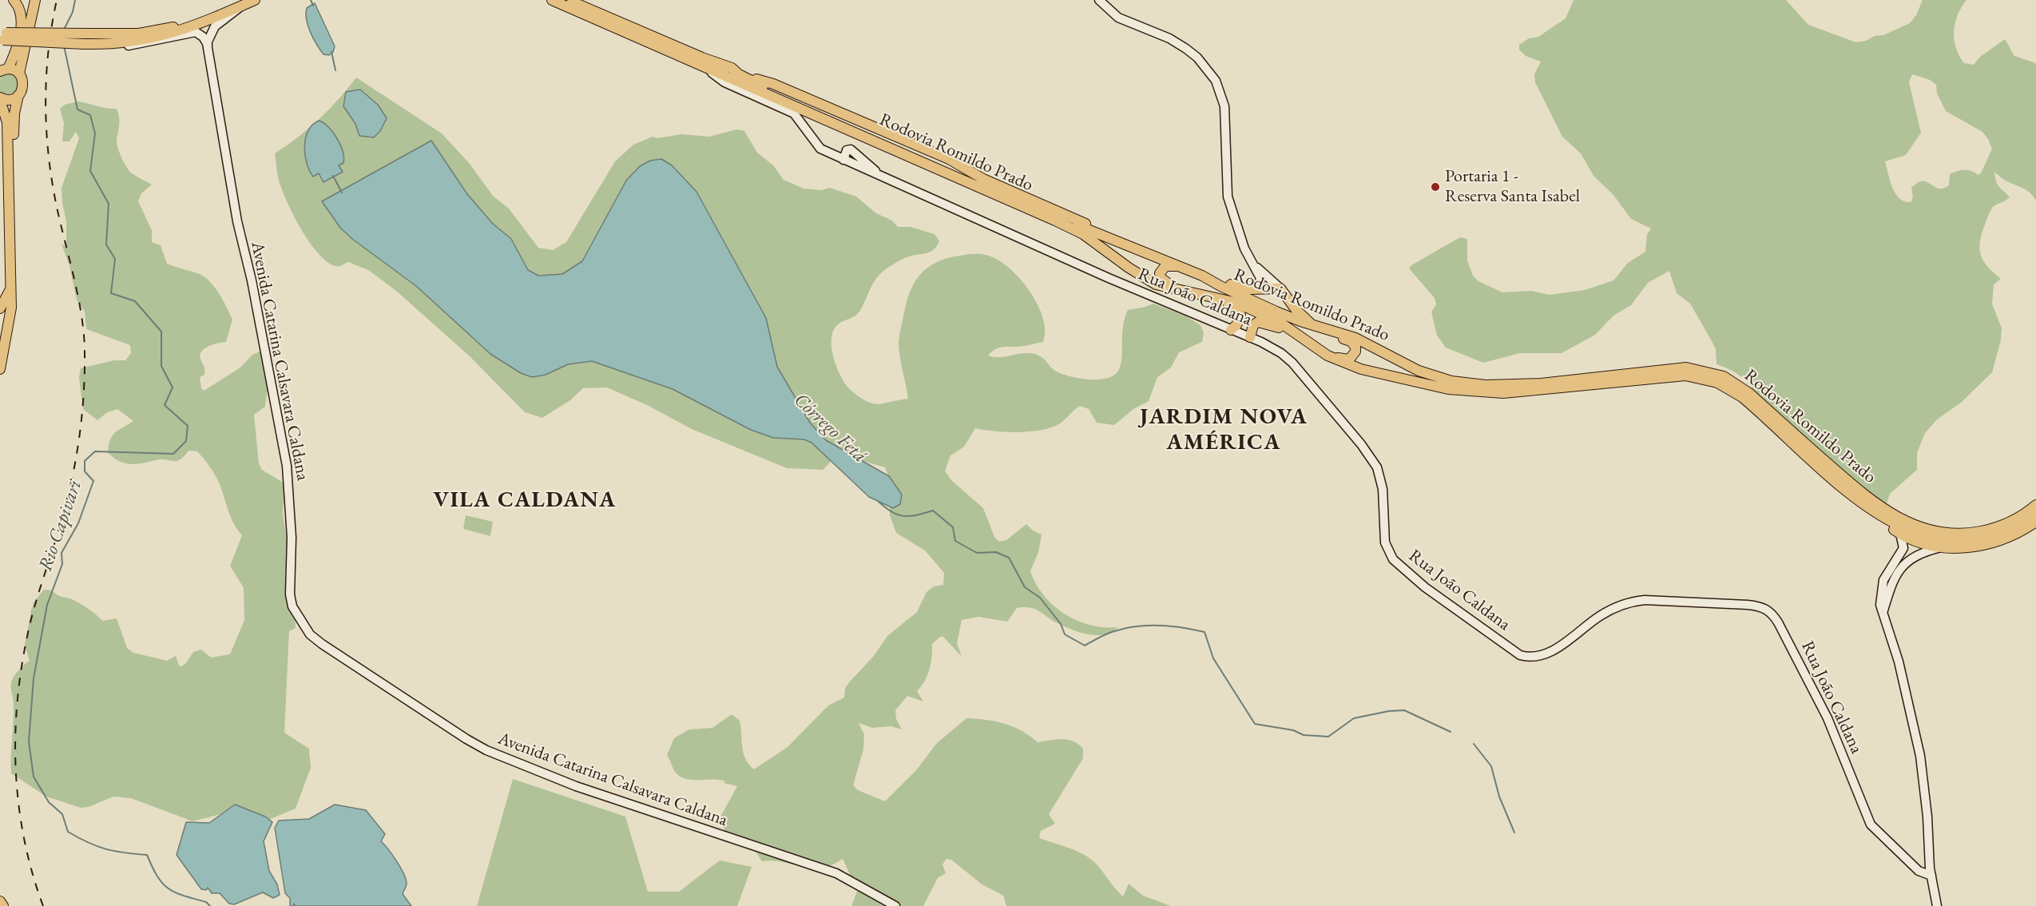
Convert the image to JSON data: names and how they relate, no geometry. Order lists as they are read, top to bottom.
{
  "streets": {
    "main road": ["Rodovia Romildo Prado"],
    "street": ["Rua João Caldana", "Avenida Catarina Calsavara Caldana"]
  },
  "crossings": [
    ["Rodovia Romildo Prado", "Rua João Caldana"]
  ],
  "districts": ["JARDIM NOVA AMÉRICA", "VILA CALDANA"],
  "water": ["Córrego Fetá", "Rio Capivari"],
  "places": ["Portaria 1 - Reserva Santa Isabel"]
}
